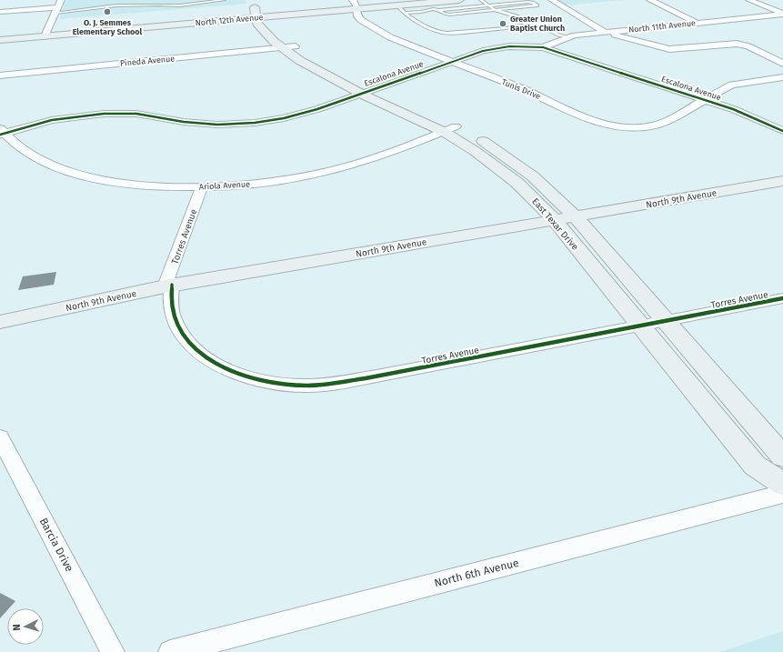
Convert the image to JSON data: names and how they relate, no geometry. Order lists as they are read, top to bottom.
{
  "streets": {
    "street": [
      "North 12th Avenue",
      "North 11th Avenue",
      "Pineda Avenue",
      "Escalona Avenue",
      "Tunis Drive",
      "Ariola Avenue",
      "North 9th Avenue",
      "East Texar Drive",
      "Torres Avenue",
      "Barcia Drive",
      "North 6th Avenue"
    ]
  },
  "crossings": [
    ["North 12th Avenue", "Tunis Drive"],
    ["North 12th Avenue", "East Texar Drive"],
    ["North 11th Avenue", "Escalona Avenue"],
    ["Pineda Avenue", "East Texar Drive"],
    ["Escalona Avenue", "Tunis Drive"],
    ["Escalona Avenue", "Ariola Avenue"],
    ["Escalona Avenue", "East Texar Drive"],
    ["Ariola Avenue", "East Texar Drive"],
    ["Ariola Avenue", "Torres Avenue"],
    ["North 9th Avenue", "East Texar Drive"],
    ["North 9th Avenue", "Torres Avenue"],
    ["East Texar Drive", "Torres Avenue"]
  ],
  "places": ["O. J. Semmes Elementary School", "Greater Union Baptist Church"],
  "north": "left"
}
